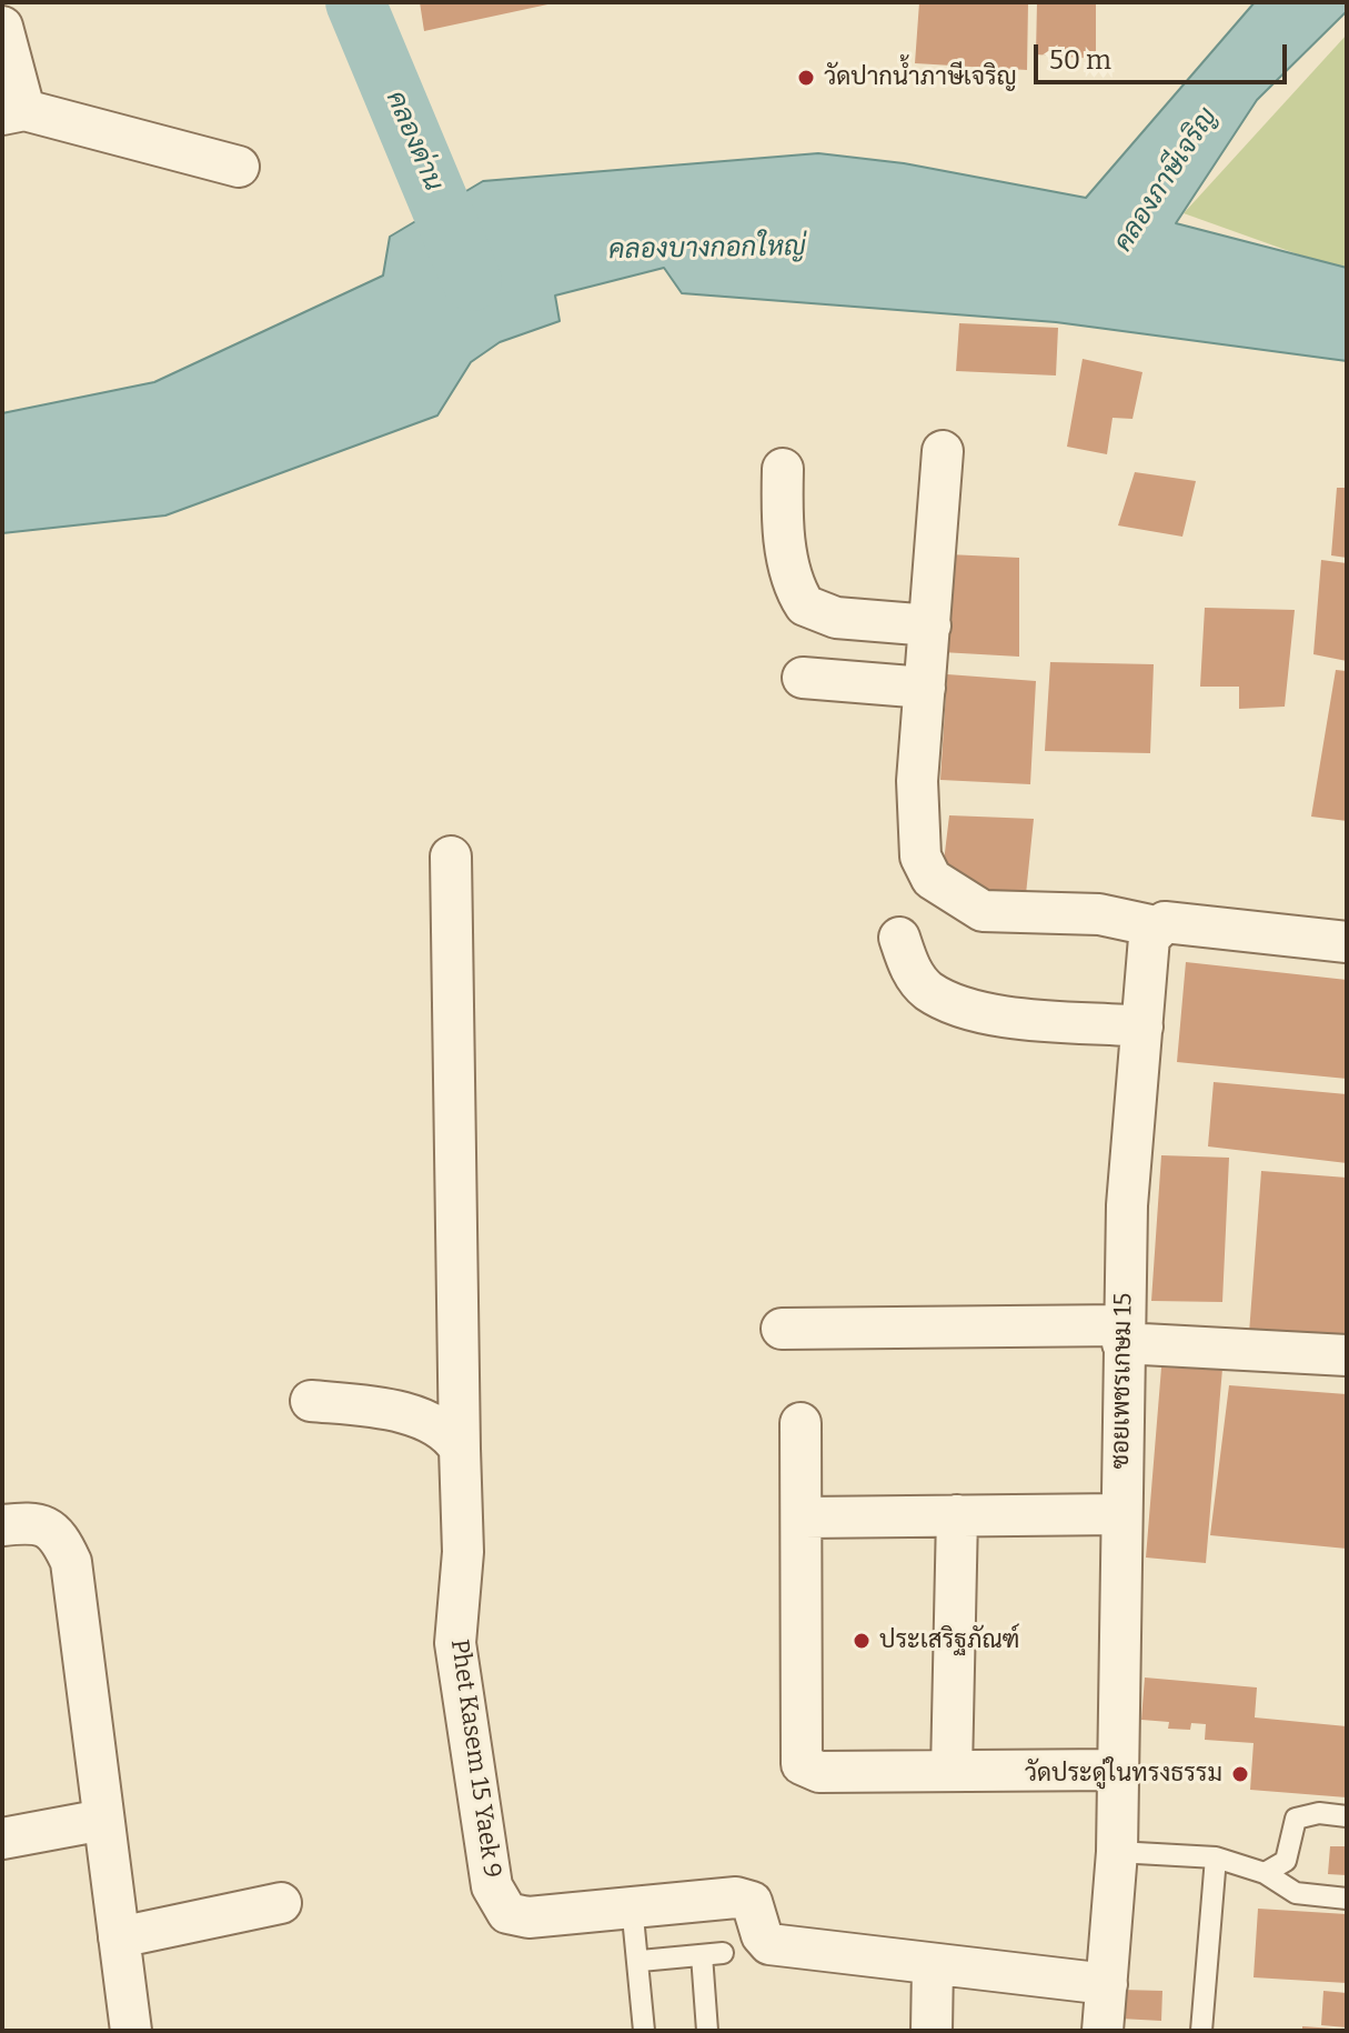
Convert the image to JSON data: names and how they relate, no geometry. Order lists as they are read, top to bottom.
{
  "streets": {
    "street": ["ซอยเพชรเกษม 15", "Phet Kasem 15 Yaek 9"]
  },
  "crossings": [
    ["ซอยเพชรเกษม 15", "Phet Kasem 15 Yaek 9"]
  ],
  "water": ["คลองด่าน", "คลองภาษีเจริญ", "คลองบางกอกใหญ่"],
  "places": ["วัดปากน้ำภาษีเจริญ", "ประเสริฐภัณฑ์", "วัดประดู่ในทรงธรรม"],
  "scale_bar": "50 m"
}
